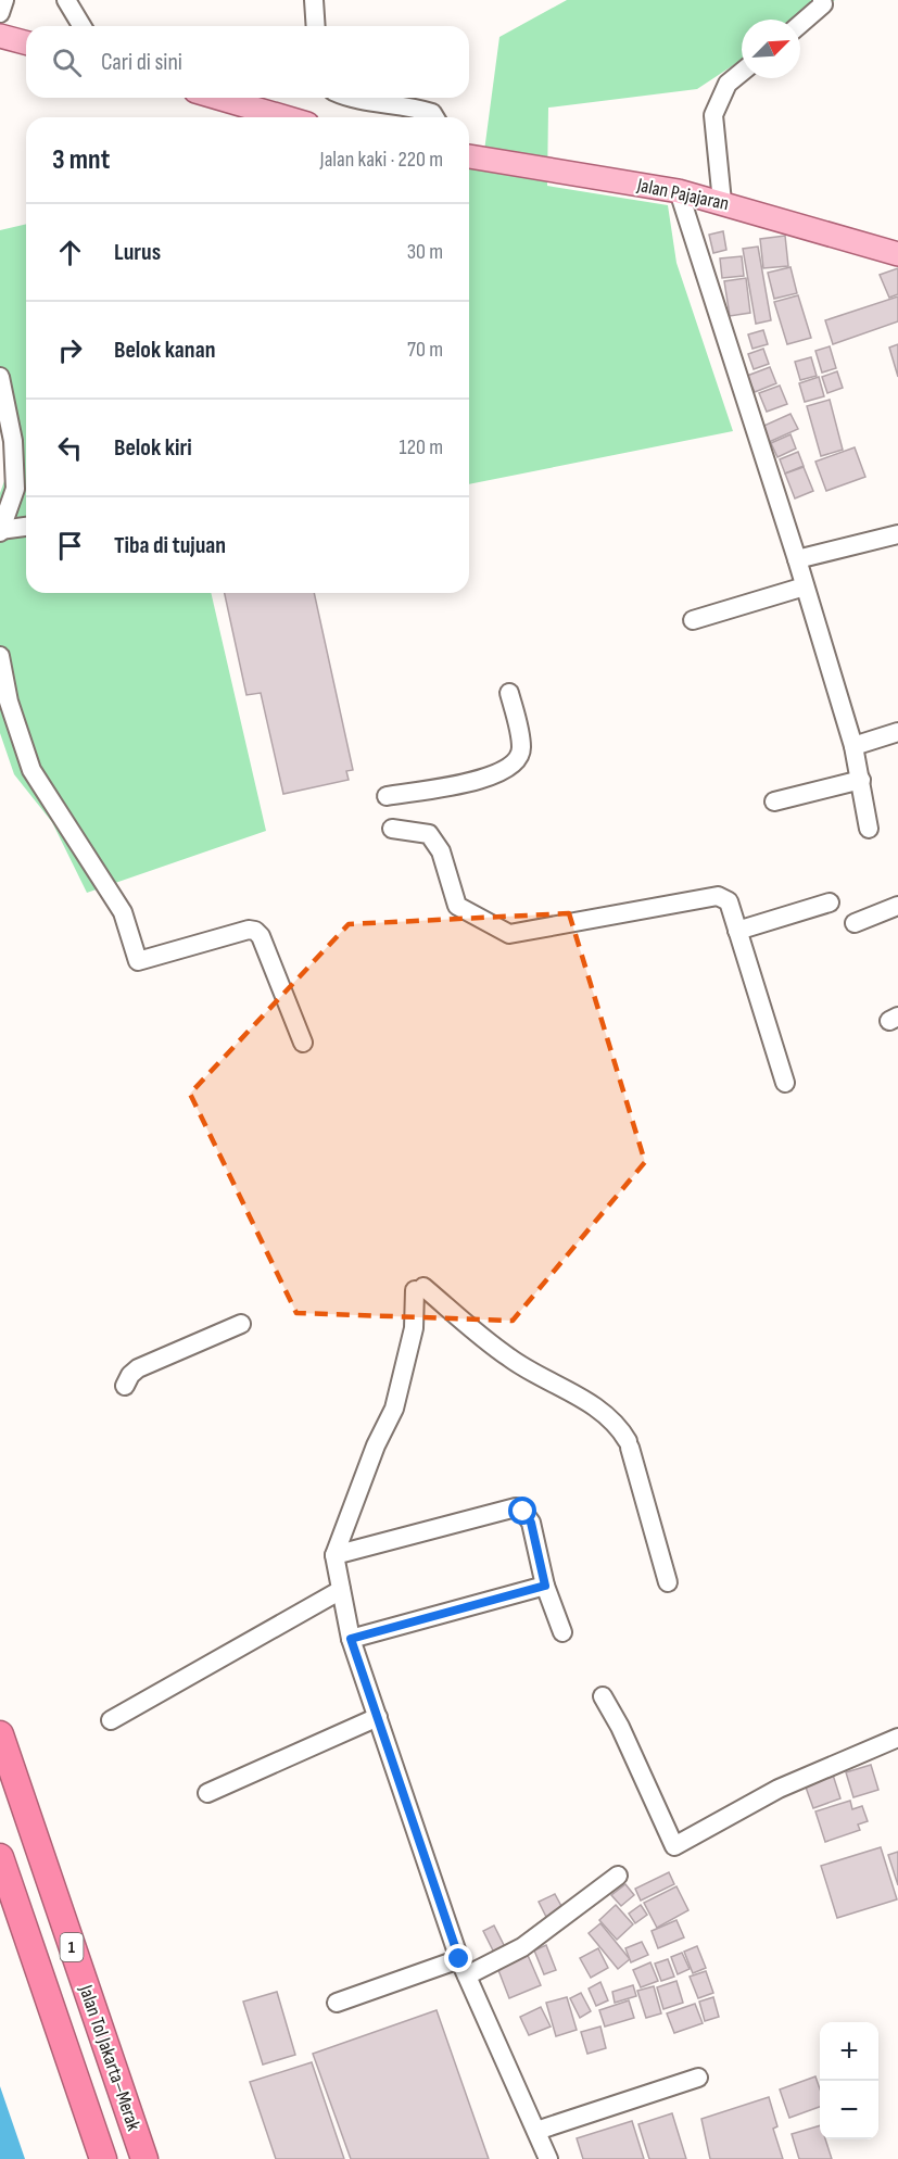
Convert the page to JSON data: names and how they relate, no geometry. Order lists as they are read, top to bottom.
{
  "streets": {
    "highway": ["1", "Jalan Tol Jakarta–Merak"],
    "main road": ["Jalan Pajajaran"]
  },
  "north": "top right",
  "page": {
    "search": "Cari di sini",
    "heading": ["3 mnt", "Jalan kaki · 220 m"],
    "list": [
      ["Lurus", "30 m"],
      ["Belok kanan", "70 m"],
      ["Belok kiri", "120 m"],
      "Tiba di tujuan"
    ],
    "map_buttons": ["+", "−"]
  }
}
